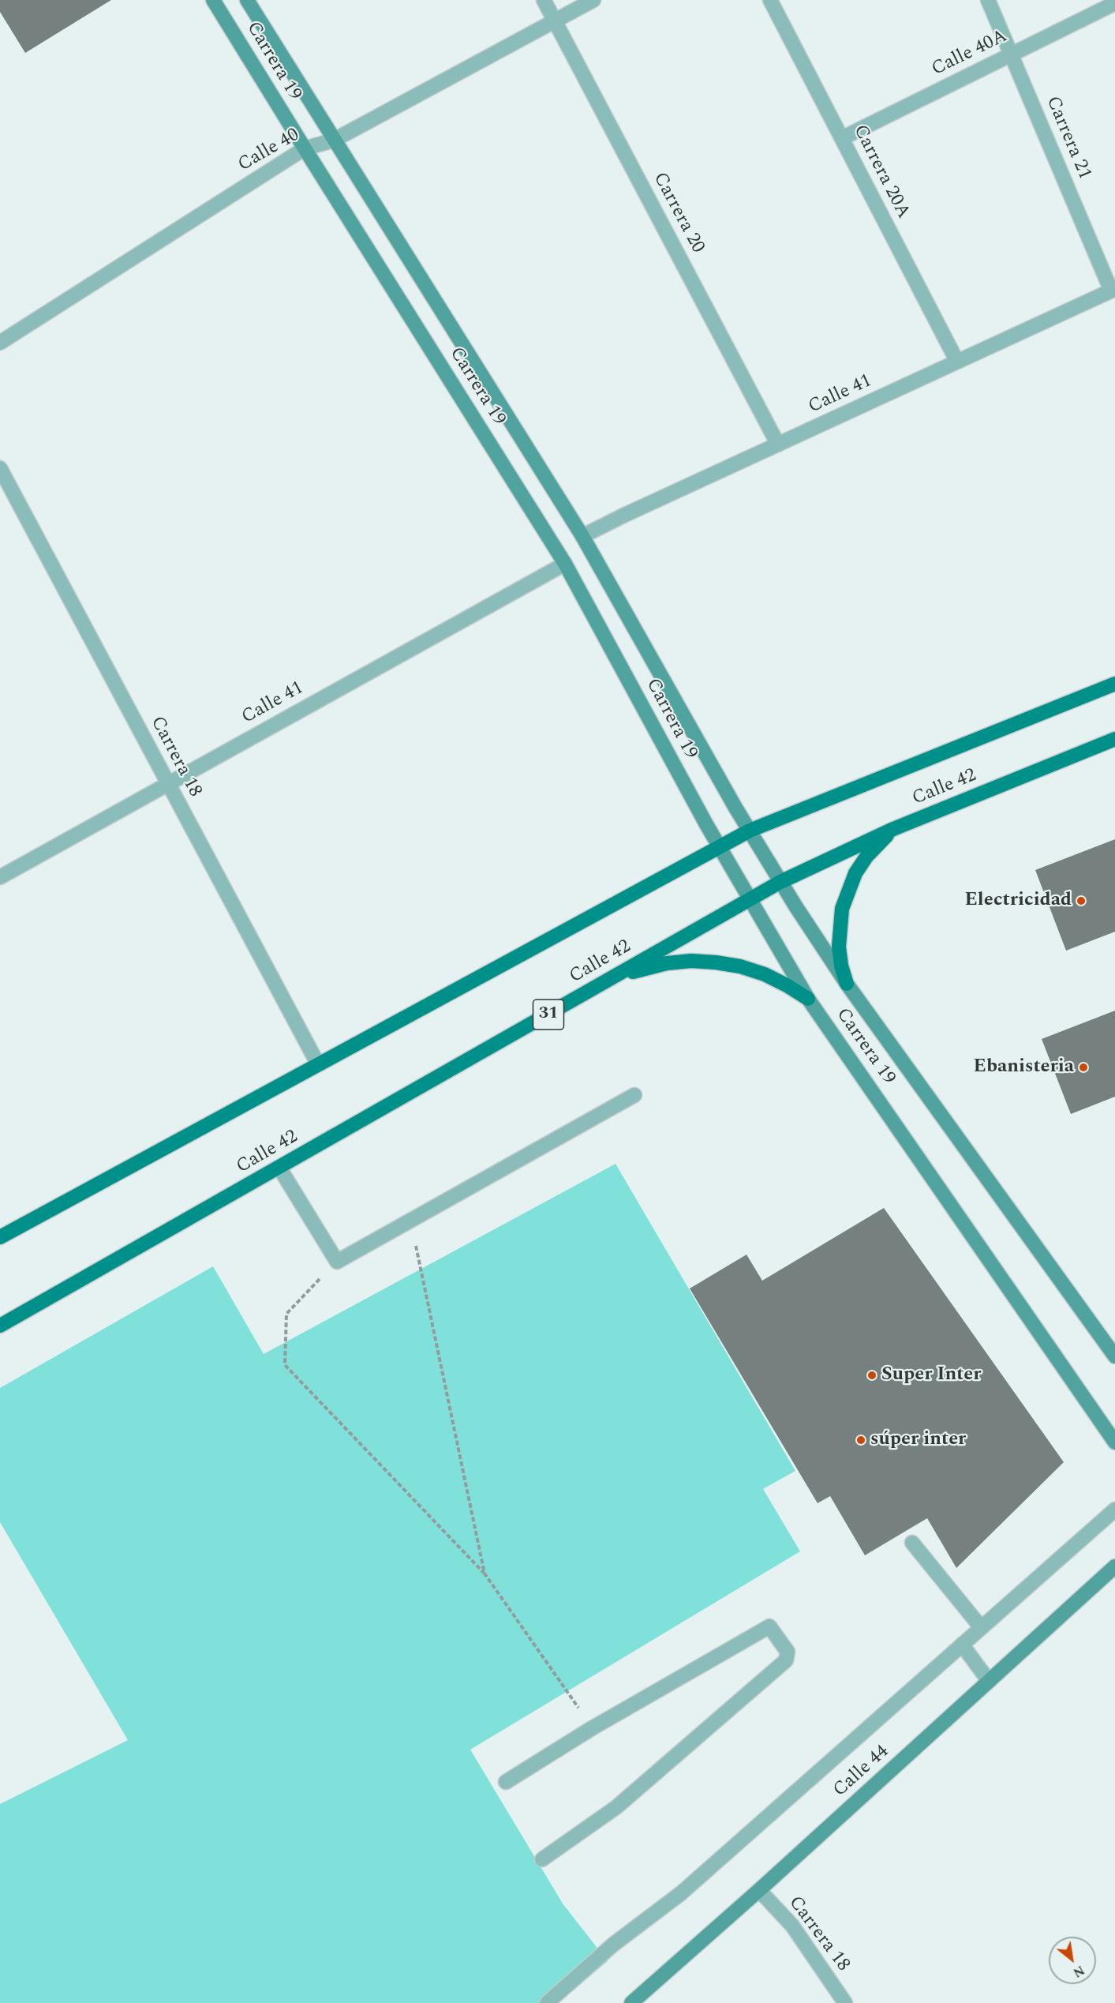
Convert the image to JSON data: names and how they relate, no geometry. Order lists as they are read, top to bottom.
{
  "streets": {
    "main road": [
      "Carrera 19",
      "Calle 42",
      "31",
      "Calle 44"
    ],
    "street": [
      "Calle 40A",
      "Carrera 21",
      "Calle 40",
      "Carrera 20A",
      "Carrera 20",
      "Calle 41",
      "Carrera 18"
    ]
  },
  "crossings": [
    ["Calle 40A", "Carrera 21"],
    ["Calle 40A", "Carrera 20A"],
    ["Carrera 19", "Calle 40"],
    ["Carrera 19", "Calle 41"],
    ["Carrera 19", "Calle 42"],
    ["Carrera 21", "Calle 41"],
    ["Calle 40", "Carrera 20"],
    ["Carrera 20A", "Calle 41"],
    ["Carrera 20", "Calle 41"],
    ["Calle 41", "Carrera 18"],
    ["Carrera 18", "Calle 42"],
    ["Carrera 18", "Calle 44"]
  ],
  "places": [
    "Electricidad",
    "Ebanisteria",
    "Super Inter",
    "súper inter"
  ],
  "north": "bottom right"
}
